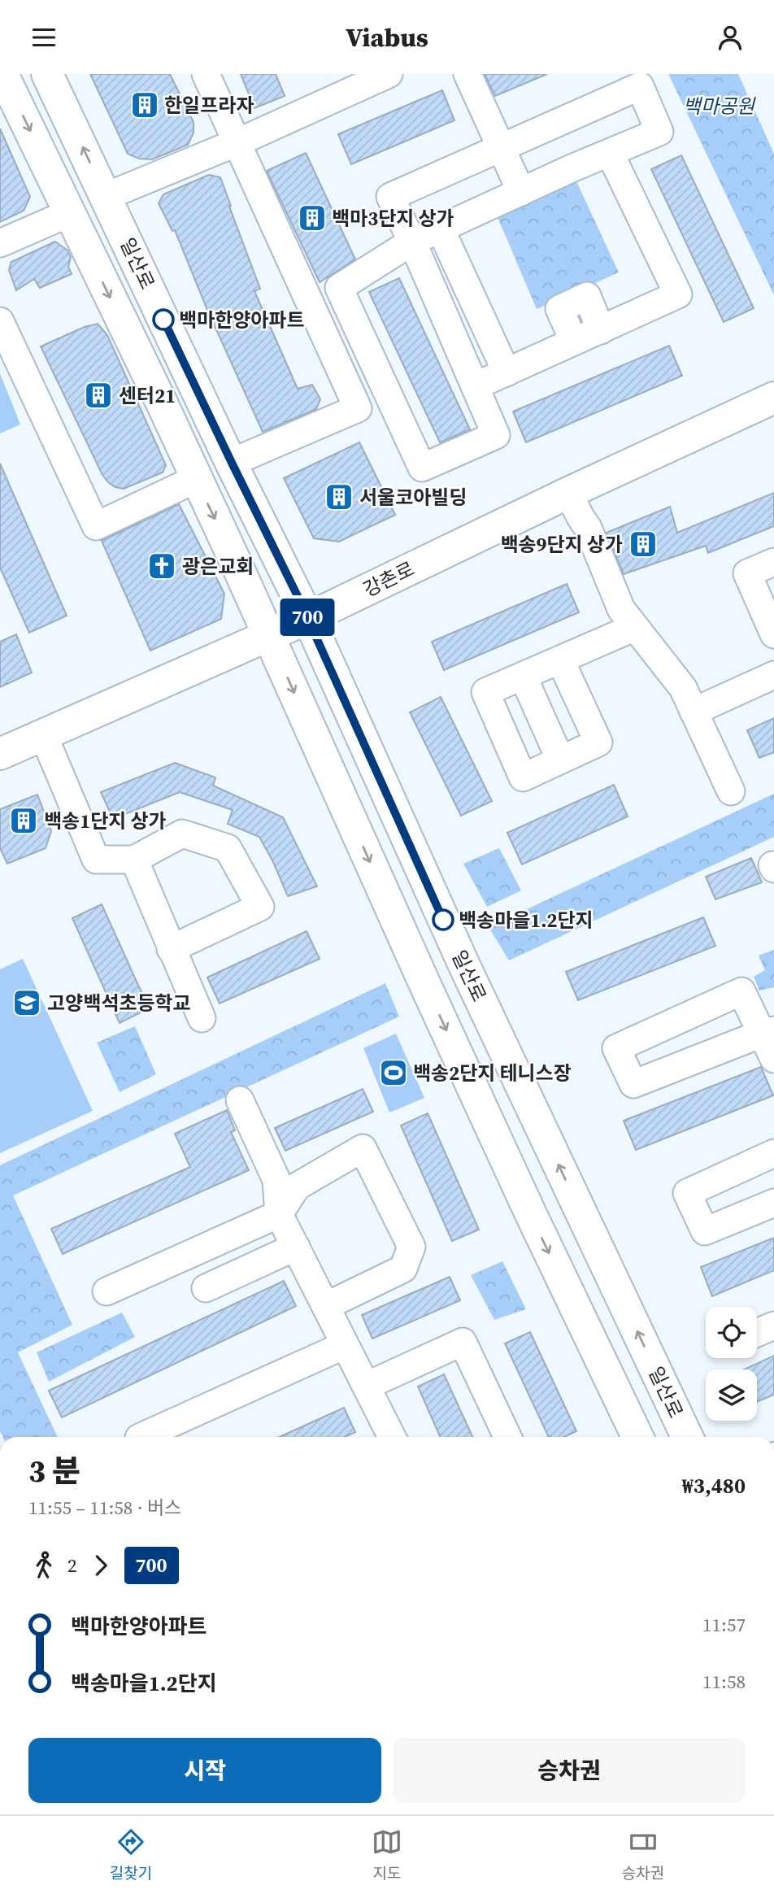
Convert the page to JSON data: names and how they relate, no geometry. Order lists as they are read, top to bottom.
{
  "streets": {
    "main road": ["일산로", "강촌로"]
  },
  "crossings": [
    ["일산로", "강촌로"]
  ],
  "parks": ["백마공원"],
  "places": {
    "building": [
      "한일프라자",
      "백마3단지 상가",
      "센터21",
      "서울코아빌딩",
      "백송9단지 상가",
      "백송1단지 상가"
    ],
    "other": ["백마한양아파트", "백송마을1.2단지"],
    "church": ["광은교회"],
    "school or university": ["고양백석초등학교"],
    "sports": ["백송2단지 테니스장"]
  },
  "lines": ["bus line 700"],
  "page": {
    "header": "Viabus",
    "on_map": "700",
    "heading": ["3 분", "11:55 – 11:58 · 버스", "₩3,480"],
    "legs": ["2", "700"],
    "list": [
      {
        "name": "백마한양아파트",
        "value": "11:57"
      },
      {
        "name": "백송마을1.2단지",
        "value": "11:58"
      }
    ],
    "buttons": ["시작", "승차권"],
    "tabs": ["길찾기", "지도", "승차권"]
  }
}
